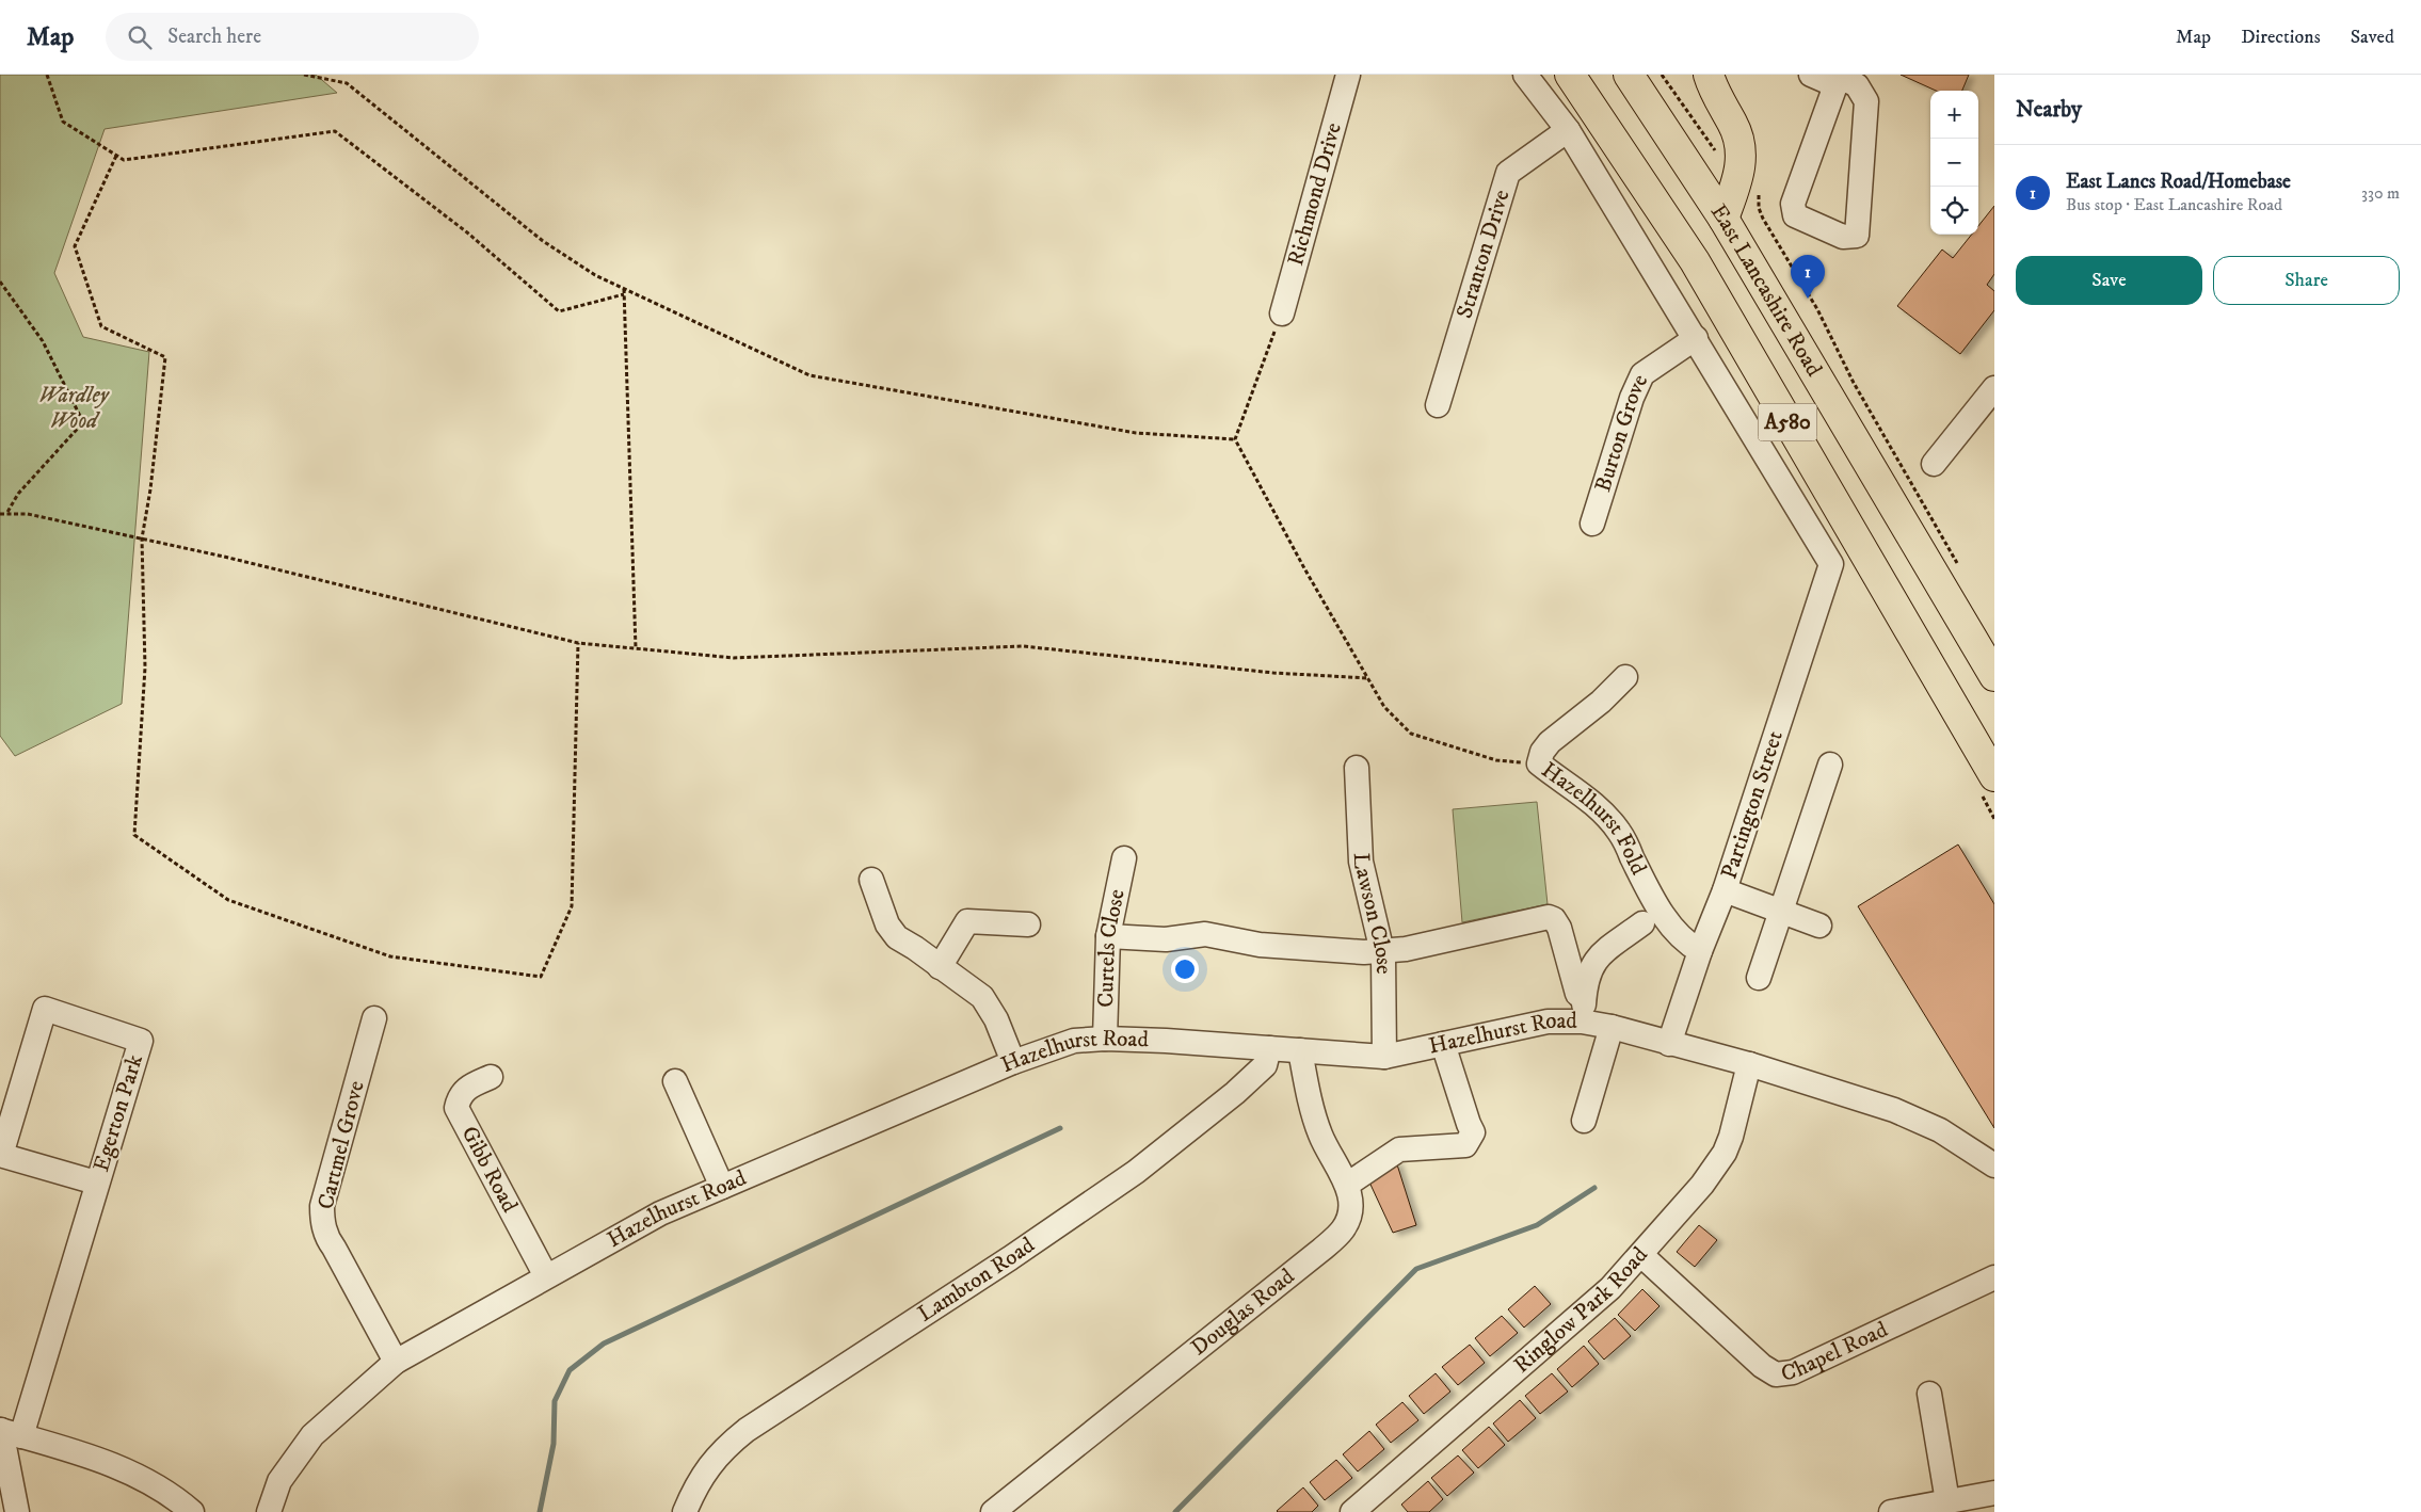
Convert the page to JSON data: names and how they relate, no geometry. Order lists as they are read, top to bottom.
{
  "streets": {
    "highway": ["East Lancashire Road", "A580"],
    "street": [
      "Richmond Drive",
      "Stranton Drive",
      "Burton Grove",
      "Partington Street",
      "Hazelhurst Fold",
      "Lawson Close",
      "Curtels Close",
      "Hazelhurst Road",
      "Egerton Park",
      "Cartmel Grove",
      "Gibb Road",
      "Lambton Road",
      "Ringlow Park Road",
      "Douglas Road",
      "Chapel Road"
    ]
  },
  "crossings": [
    ["Burton Grove", "Partington Street"],
    ["Partington Street", "Hazelhurst Fold"],
    ["Partington Street", "Hazelhurst Road"],
    ["Lawson Close", "Hazelhurst Road"],
    ["Curtels Close", "Hazelhurst Road"],
    ["Hazelhurst Road", "Cartmel Grove"],
    ["Hazelhurst Road", "Gibb Road"],
    ["Hazelhurst Road", "Lambton Road"],
    ["Hazelhurst Road", "Ringlow Park Road"],
    ["Hazelhurst Road", "Douglas Road"],
    ["Ringlow Park Road", "Chapel Road"]
  ],
  "parks": ["Wardley Wood"],
  "page": {
    "header": "Map",
    "search": "Search here",
    "nav": ["Map", "Directions", "Saved"],
    "heading": "Nearby",
    "map_buttons": ["+", "−"],
    "list": [
      {
        "mark": "1",
        "name": "East Lancs Road/Homebase",
        "note": "Bus stop · East Lancashire Road",
        "value": "330 m"
      }
    ],
    "buttons": ["Save", "Share"],
    "pins": "1"
  }
}
